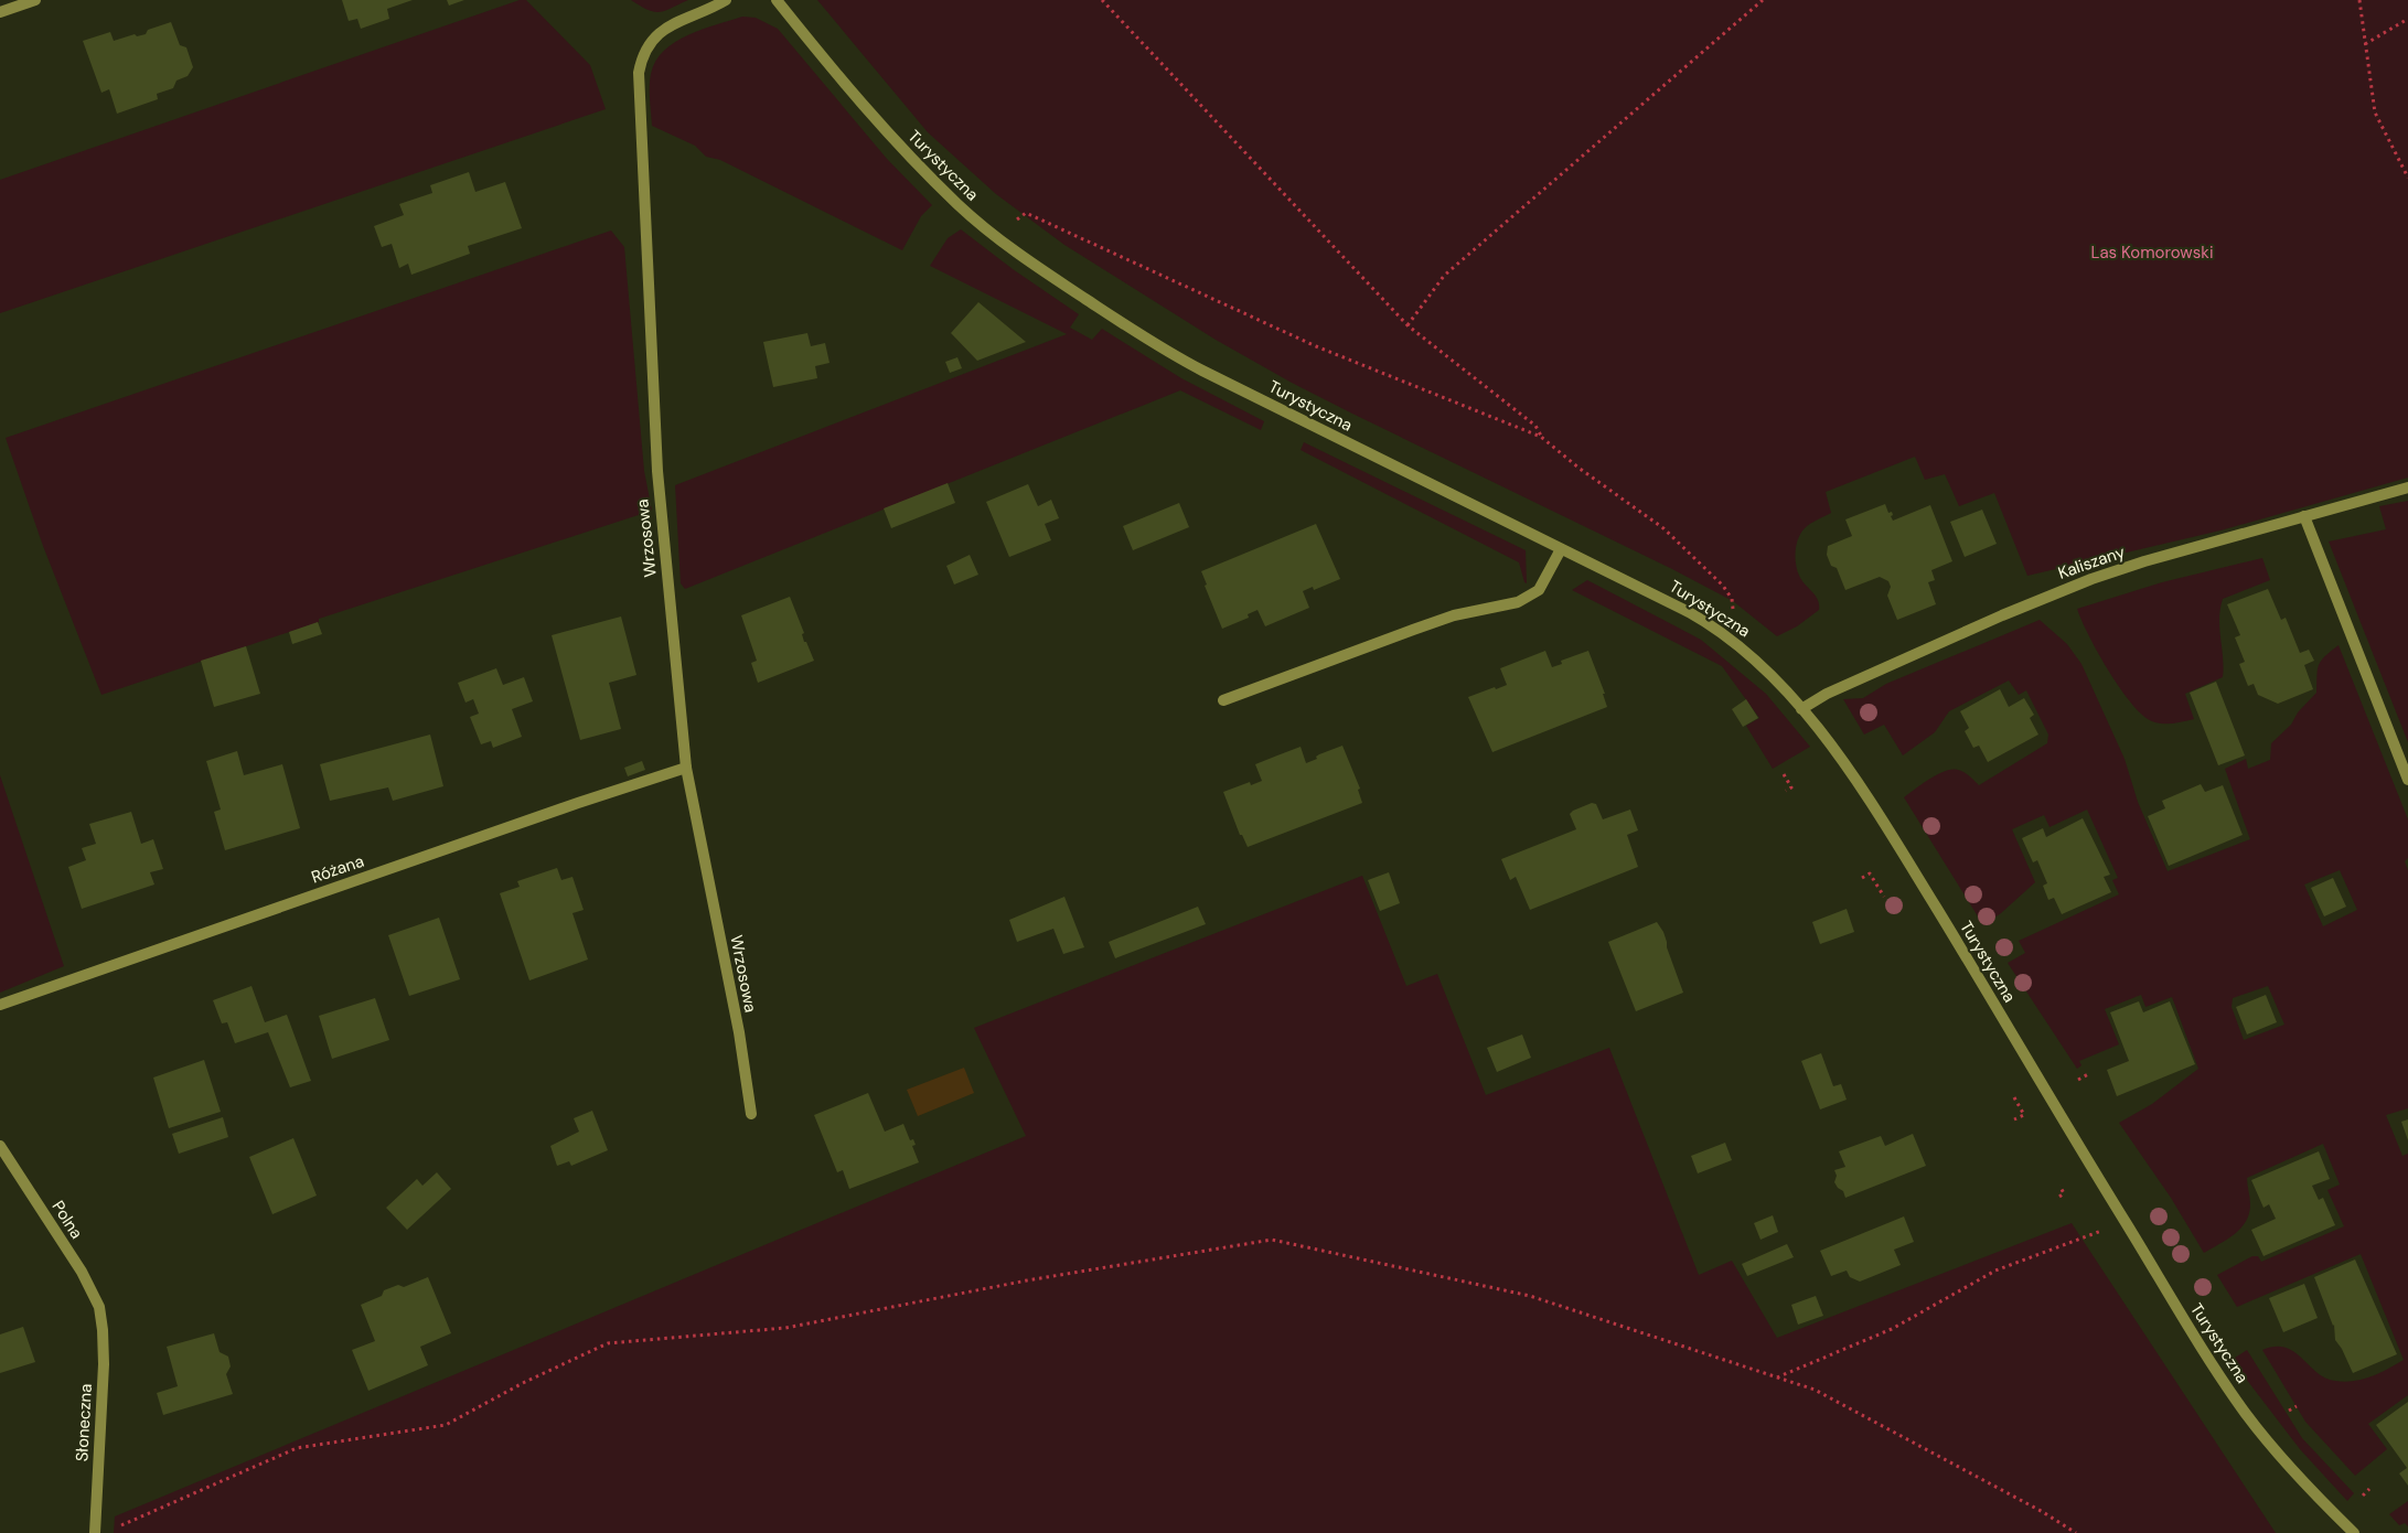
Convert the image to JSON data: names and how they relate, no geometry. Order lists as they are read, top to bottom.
{
  "streets": {
    "street": [
      "Turystyczna",
      "Wrzosowa",
      "Kaliszany",
      "Różana",
      "Polna",
      "Słoneczna"
    ]
  },
  "crossings": [
    ["Turystyczna", "Kaliszany"],
    ["Wrzosowa", "Różana"],
    ["Polna", "Słoneczna"]
  ],
  "parks": ["Las Komorowski"]
}
